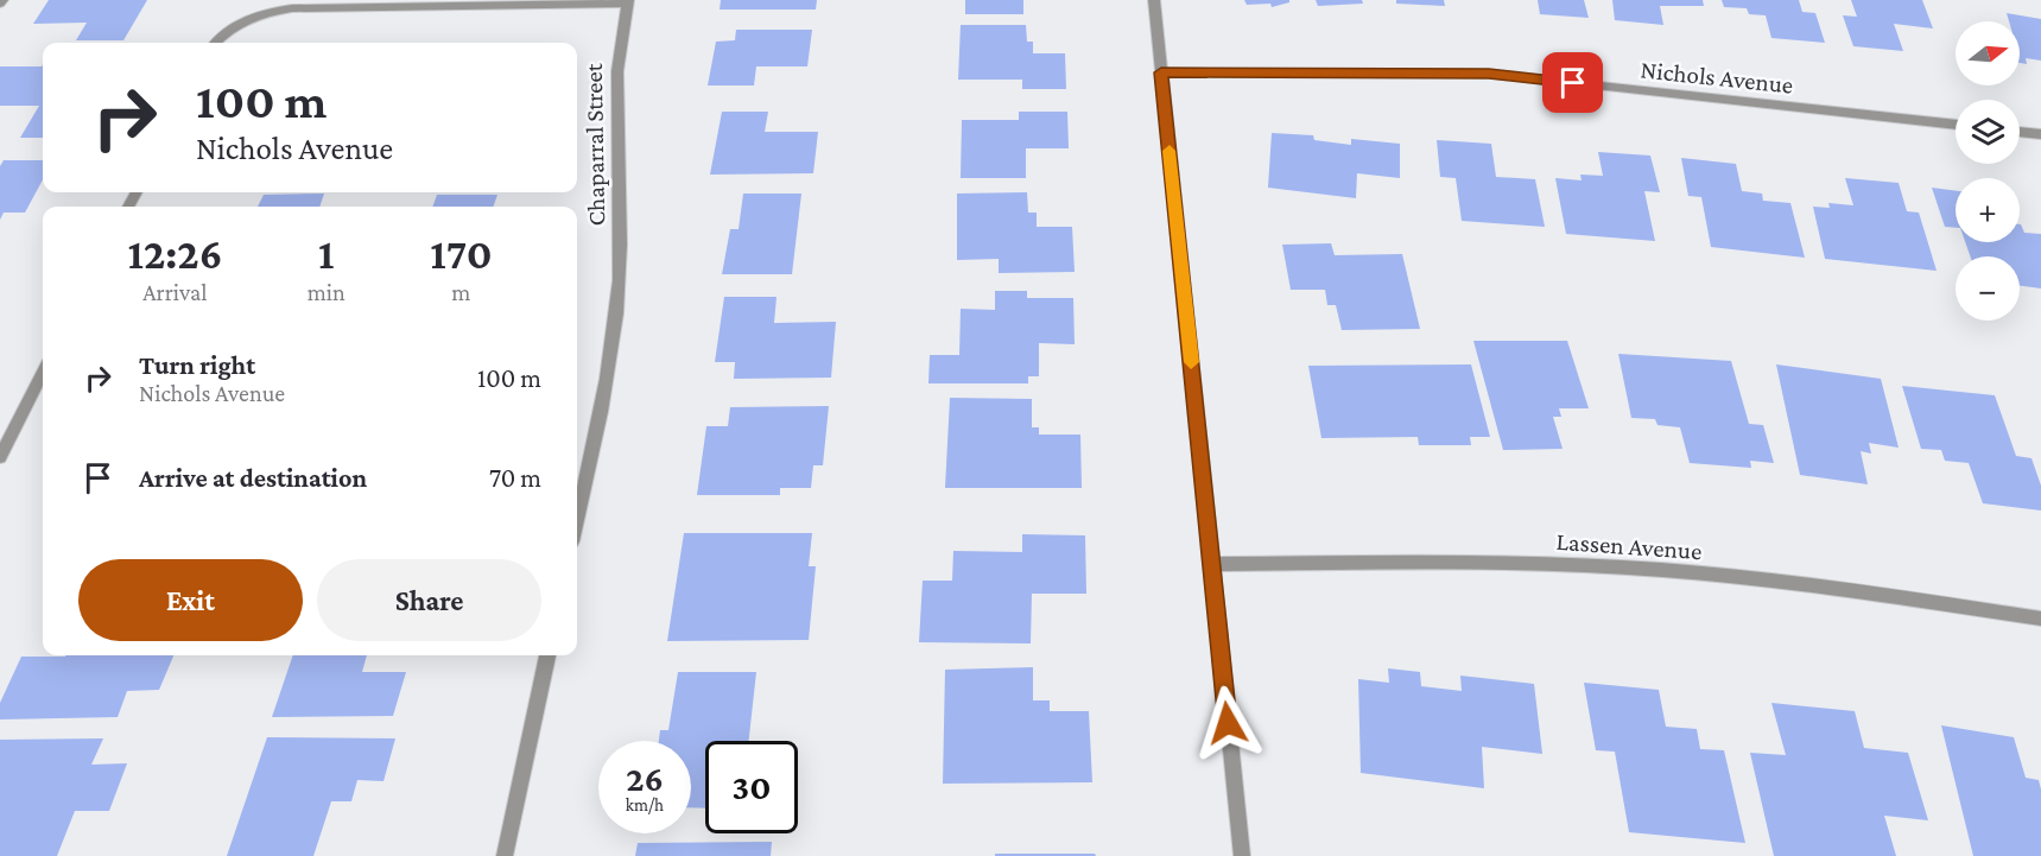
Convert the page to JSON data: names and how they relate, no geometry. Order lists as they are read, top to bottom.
{
  "streets": {
    "street": ["Nichols Avenue", "Chaparral Street", "Lassen Avenue"]
  },
  "north": "right",
  "page": {
    "map_buttons": ["+", "−"],
    "turn": ["100 m", "Nichols Avenue"],
    "eta": [
      "12:26",
      "Arrival",
      "1",
      "min",
      "170",
      "m"
    ],
    "list": [
      {
        "name": "Turn right",
        "note": "Nichols Avenue",
        "value": "100 m"
      },
      {
        "name": "Arrive at destination",
        "value": "70 m"
      }
    ],
    "buttons": ["Exit", "Share"],
    "speed": "26 km/h",
    "limit": "30"
  }
}
